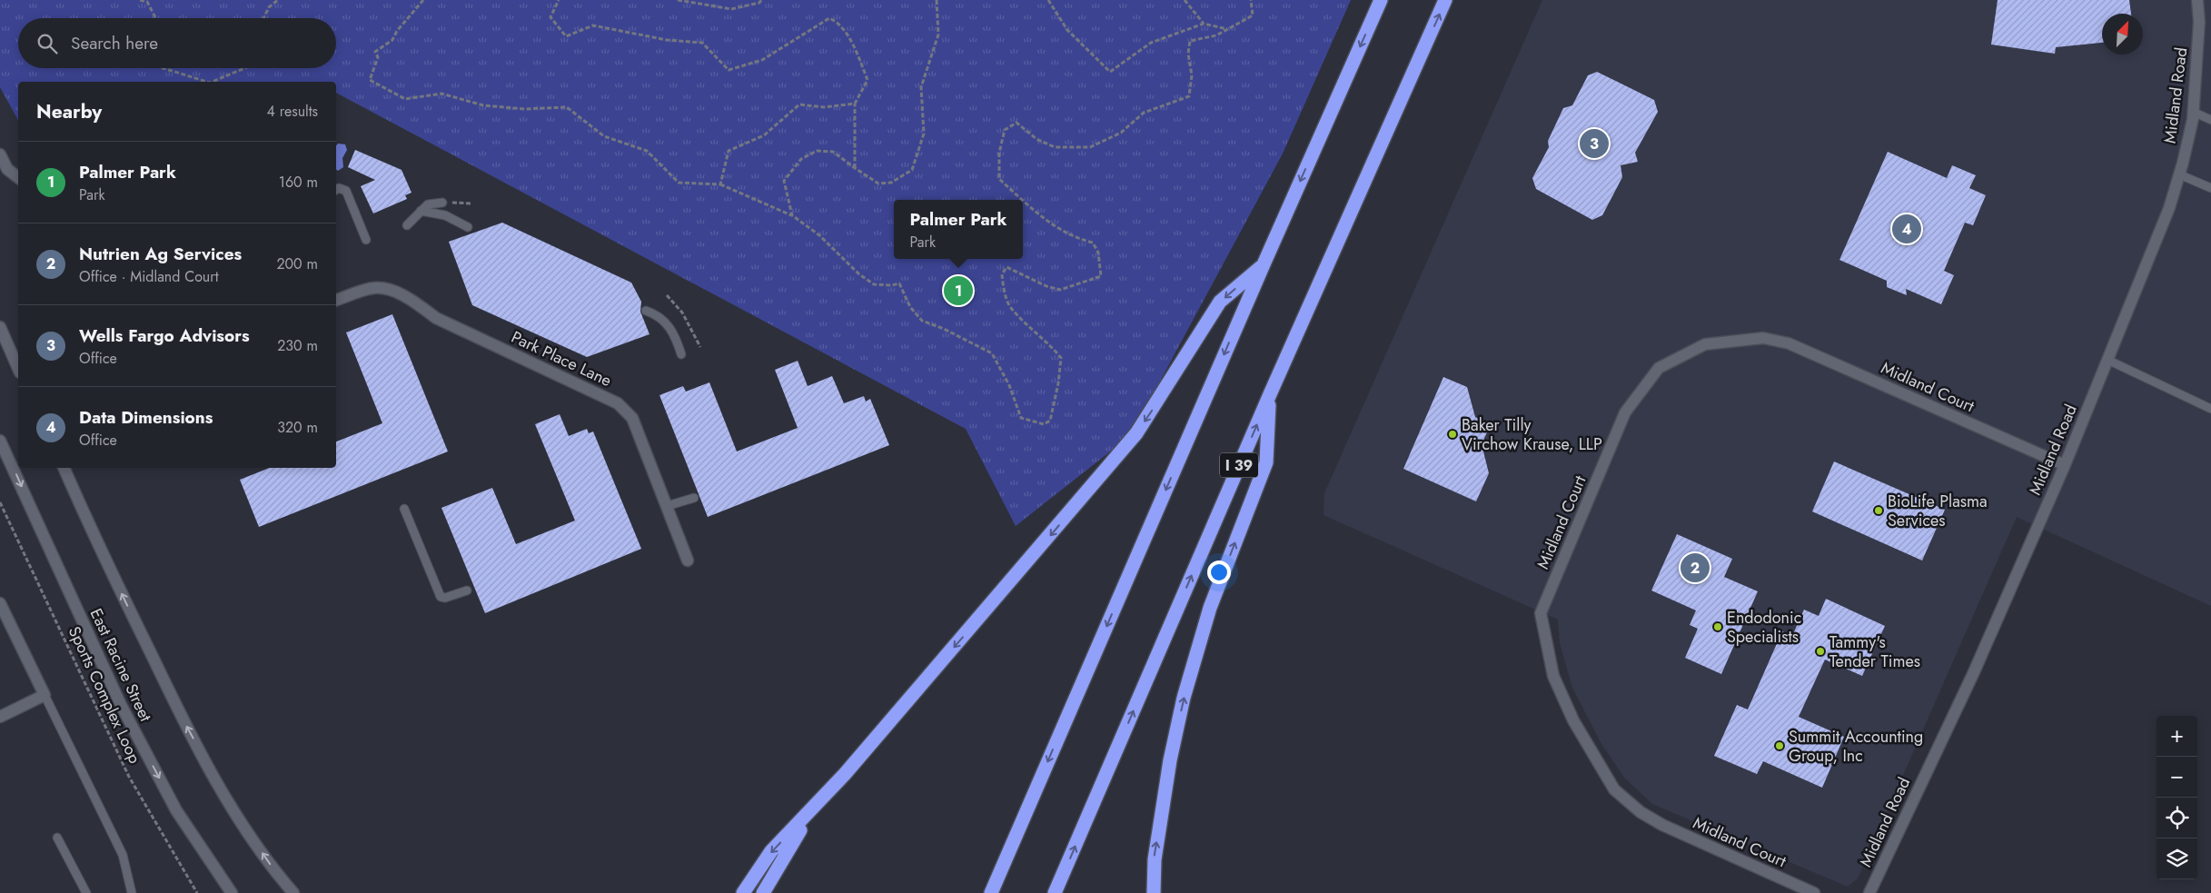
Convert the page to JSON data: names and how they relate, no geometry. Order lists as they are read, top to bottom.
{
  "streets": {
    "highway": ["I 39"],
    "street": [
      "Midland Road",
      "Park Place Lane",
      "Midland Court",
      "East Racine Street"
    ],
    "path": ["Sports Complex Loop"]
  },
  "crossings": [
    ["Midland Road", "Midland Court"]
  ],
  "places": [
    "Baker Tilly Virchow Krause, LLP",
    "BioLife Plasma Services",
    "Endodonic Specialists",
    "Tammy's Tender Times",
    "Summit Accounting Group, Inc"
  ],
  "north": "top right",
  "page": {
    "search": "Search here",
    "heading": ["Nearby", "4 results"],
    "pins": [
      "3",
      "4",
      "1",
      "2"
    ],
    "list": [
      {
        "mark": "1",
        "name": "Palmer Park",
        "note": "Park",
        "value": "160 m"
      },
      {
        "mark": "2",
        "name": "Nutrien Ag Services",
        "note": "Office · Midland Court",
        "value": "200 m"
      },
      {
        "mark": "3",
        "name": "Wells Fargo Advisors",
        "note": "Office",
        "value": "230 m"
      },
      {
        "mark": "4",
        "name": "Data Dimensions",
        "note": "Office",
        "value": "320 m"
      }
    ],
    "popup": ["Palmer Park", "Park"],
    "map_buttons": ["+", "−"]
  }
}
